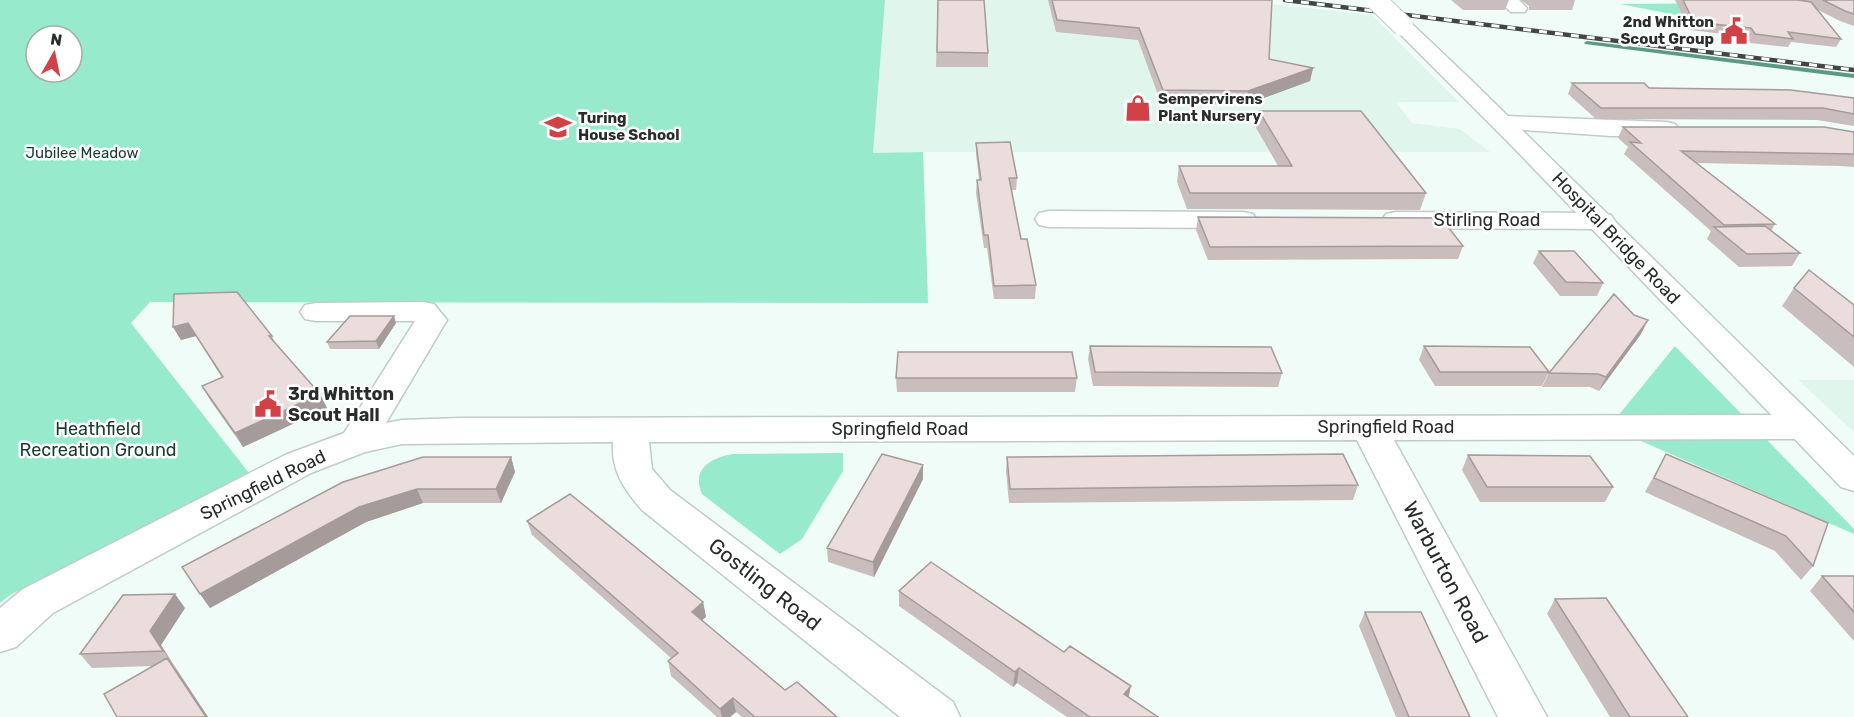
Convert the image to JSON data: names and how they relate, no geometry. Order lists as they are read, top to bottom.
{
  "streets": {
    "street": [
      "Stirling Road",
      "Hospital Bridge Road",
      "Springfield Road",
      "Warburton Road",
      "Gostling Road"
    ]
  },
  "crossings": [
    ["Stirling Road", "Hospital Bridge Road"],
    ["Hospital Bridge Road", "Springfield Road"],
    ["Springfield Road", "Warburton Road"],
    ["Springfield Road", "Gostling Road"]
  ],
  "parks": ["Jubilee Meadow", "Heathfield Recreation Ground"],
  "places": {
    "public building": ["2nd Whitton Scout Group", "3rd Whitton Scout Hall"],
    "shop": ["Sempervirens Plant Nursery"],
    "school or university": ["Turing House School"]
  },
  "north": "top"
}
